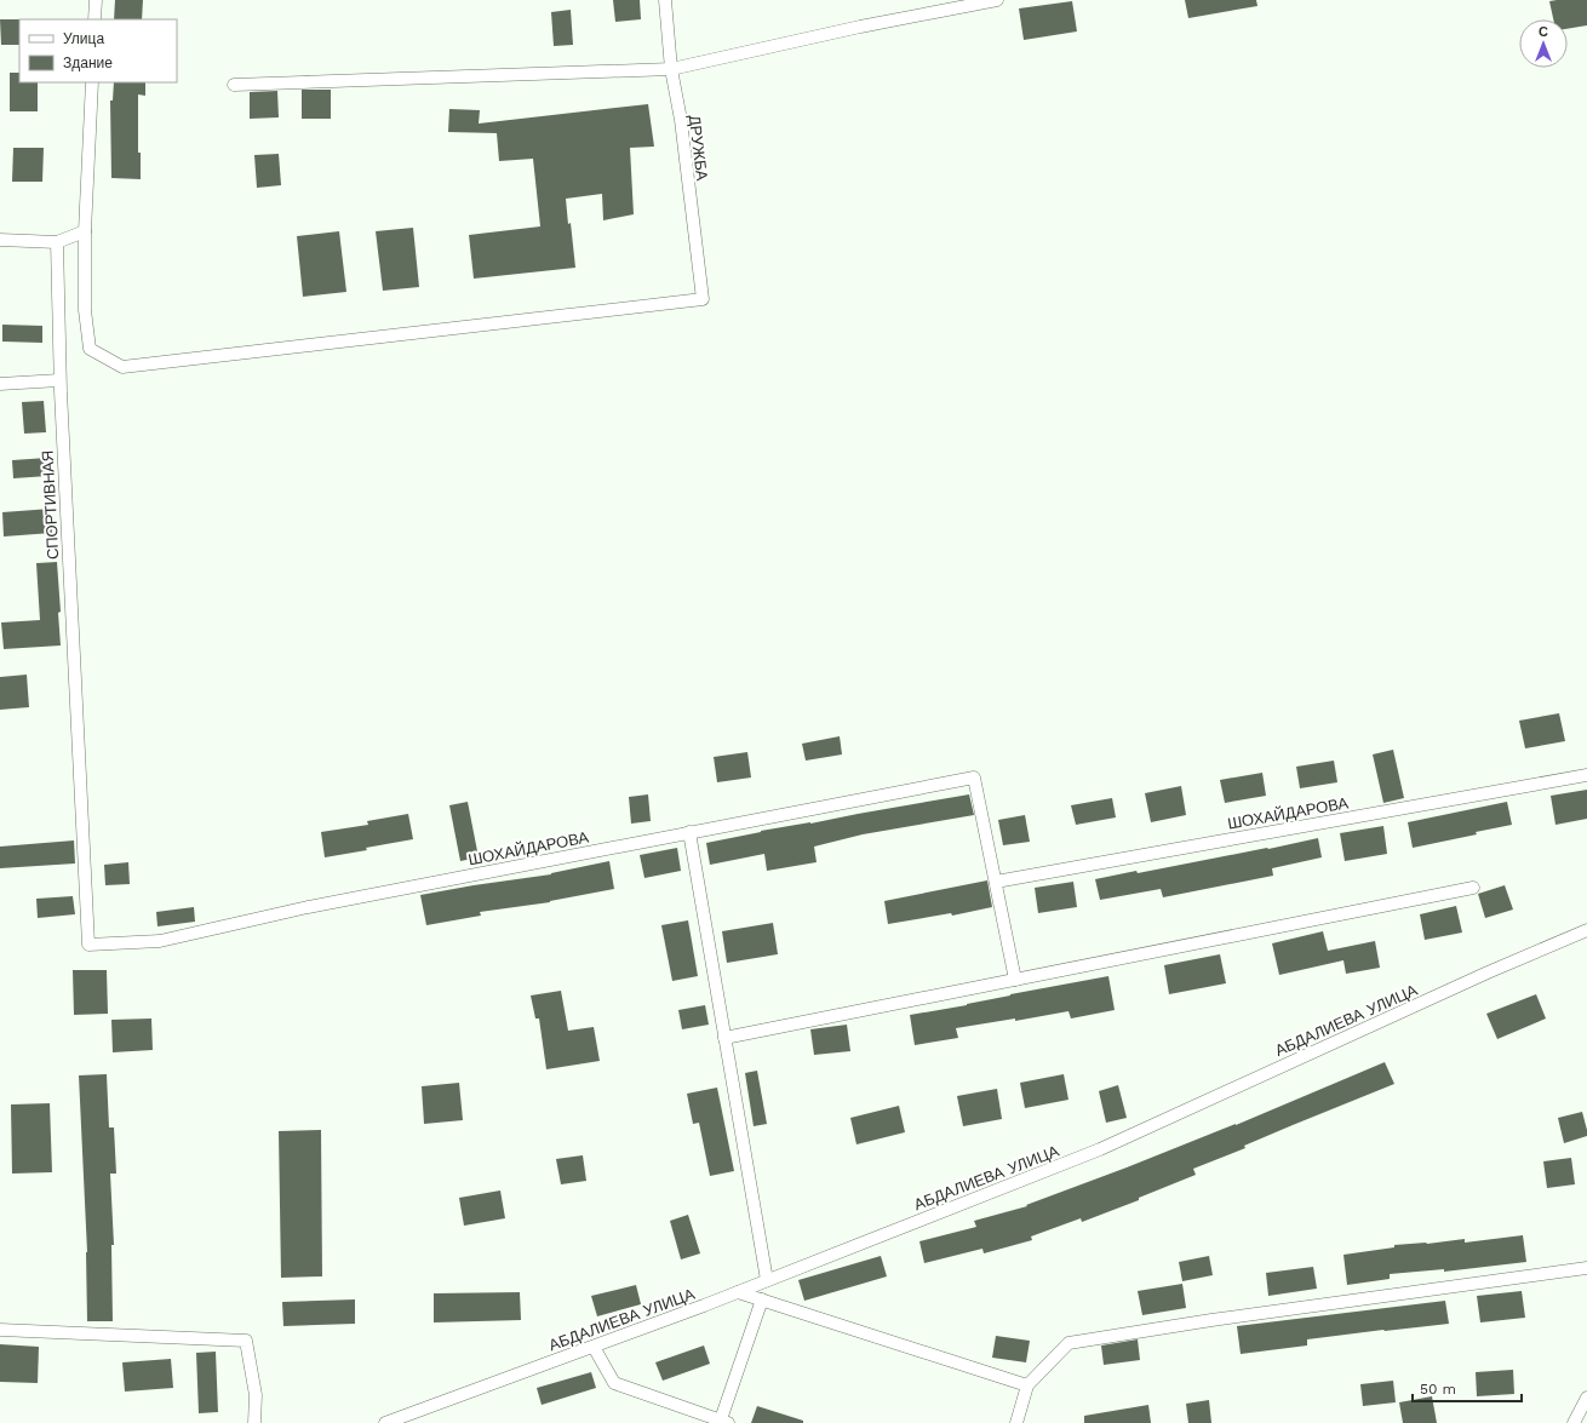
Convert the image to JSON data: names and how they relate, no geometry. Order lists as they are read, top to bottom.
{
  "streets": {
    "street": [
      "ДРУЖБА",
      "СПОРТИВНАЯ",
      "ШОХАЙДАРОВА",
      "АБДАЛИЕВА УЛИЦА"
    ]
  },
  "crossings": [
    ["СПОРТИВНАЯ", "ШОХАЙДАРОВА"]
  ],
  "legend": ["Улица", "Здание"],
  "scale_bar": "50 m",
  "north": "top"
}
